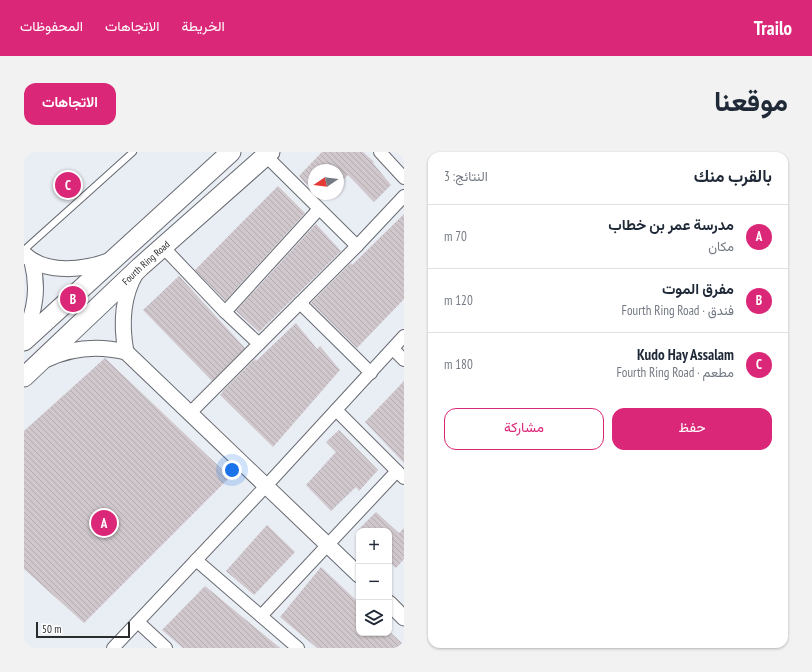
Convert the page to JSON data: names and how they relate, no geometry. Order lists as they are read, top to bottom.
{
  "streets": {
    "main road": ["Fourth Ring Road"]
  },
  "scale_bar": "50 m",
  "north": "left",
  "page": {
    "header": "Trailo",
    "nav": ["الخريطة", "الاتجاهات", "المحفوظات"],
    "title": "موقعنا",
    "buttons": [
      "الاتجاهات",
      ["حفظ", "مشاركة"]
    ],
    "heading": ["بالقرب منك", "النتائج: 3"],
    "pins": ["C", "B", "A"],
    "list": [
      {
        "mark": "A",
        "name": "مدرسة عمر بن خطاب",
        "note": "مكان",
        "value": "70 m"
      },
      {
        "mark": "B",
        "name": "مفرق الموت",
        "note": "فندق · Fourth Ring Road",
        "value": "120 m"
      },
      {
        "mark": "C",
        "name": "Kudo Hay Assalam",
        "note": "مطعم · Fourth Ring Road",
        "value": "180 m"
      }
    ],
    "map_buttons": ["+", "−"],
    "scale": "50 m"
  }
}
